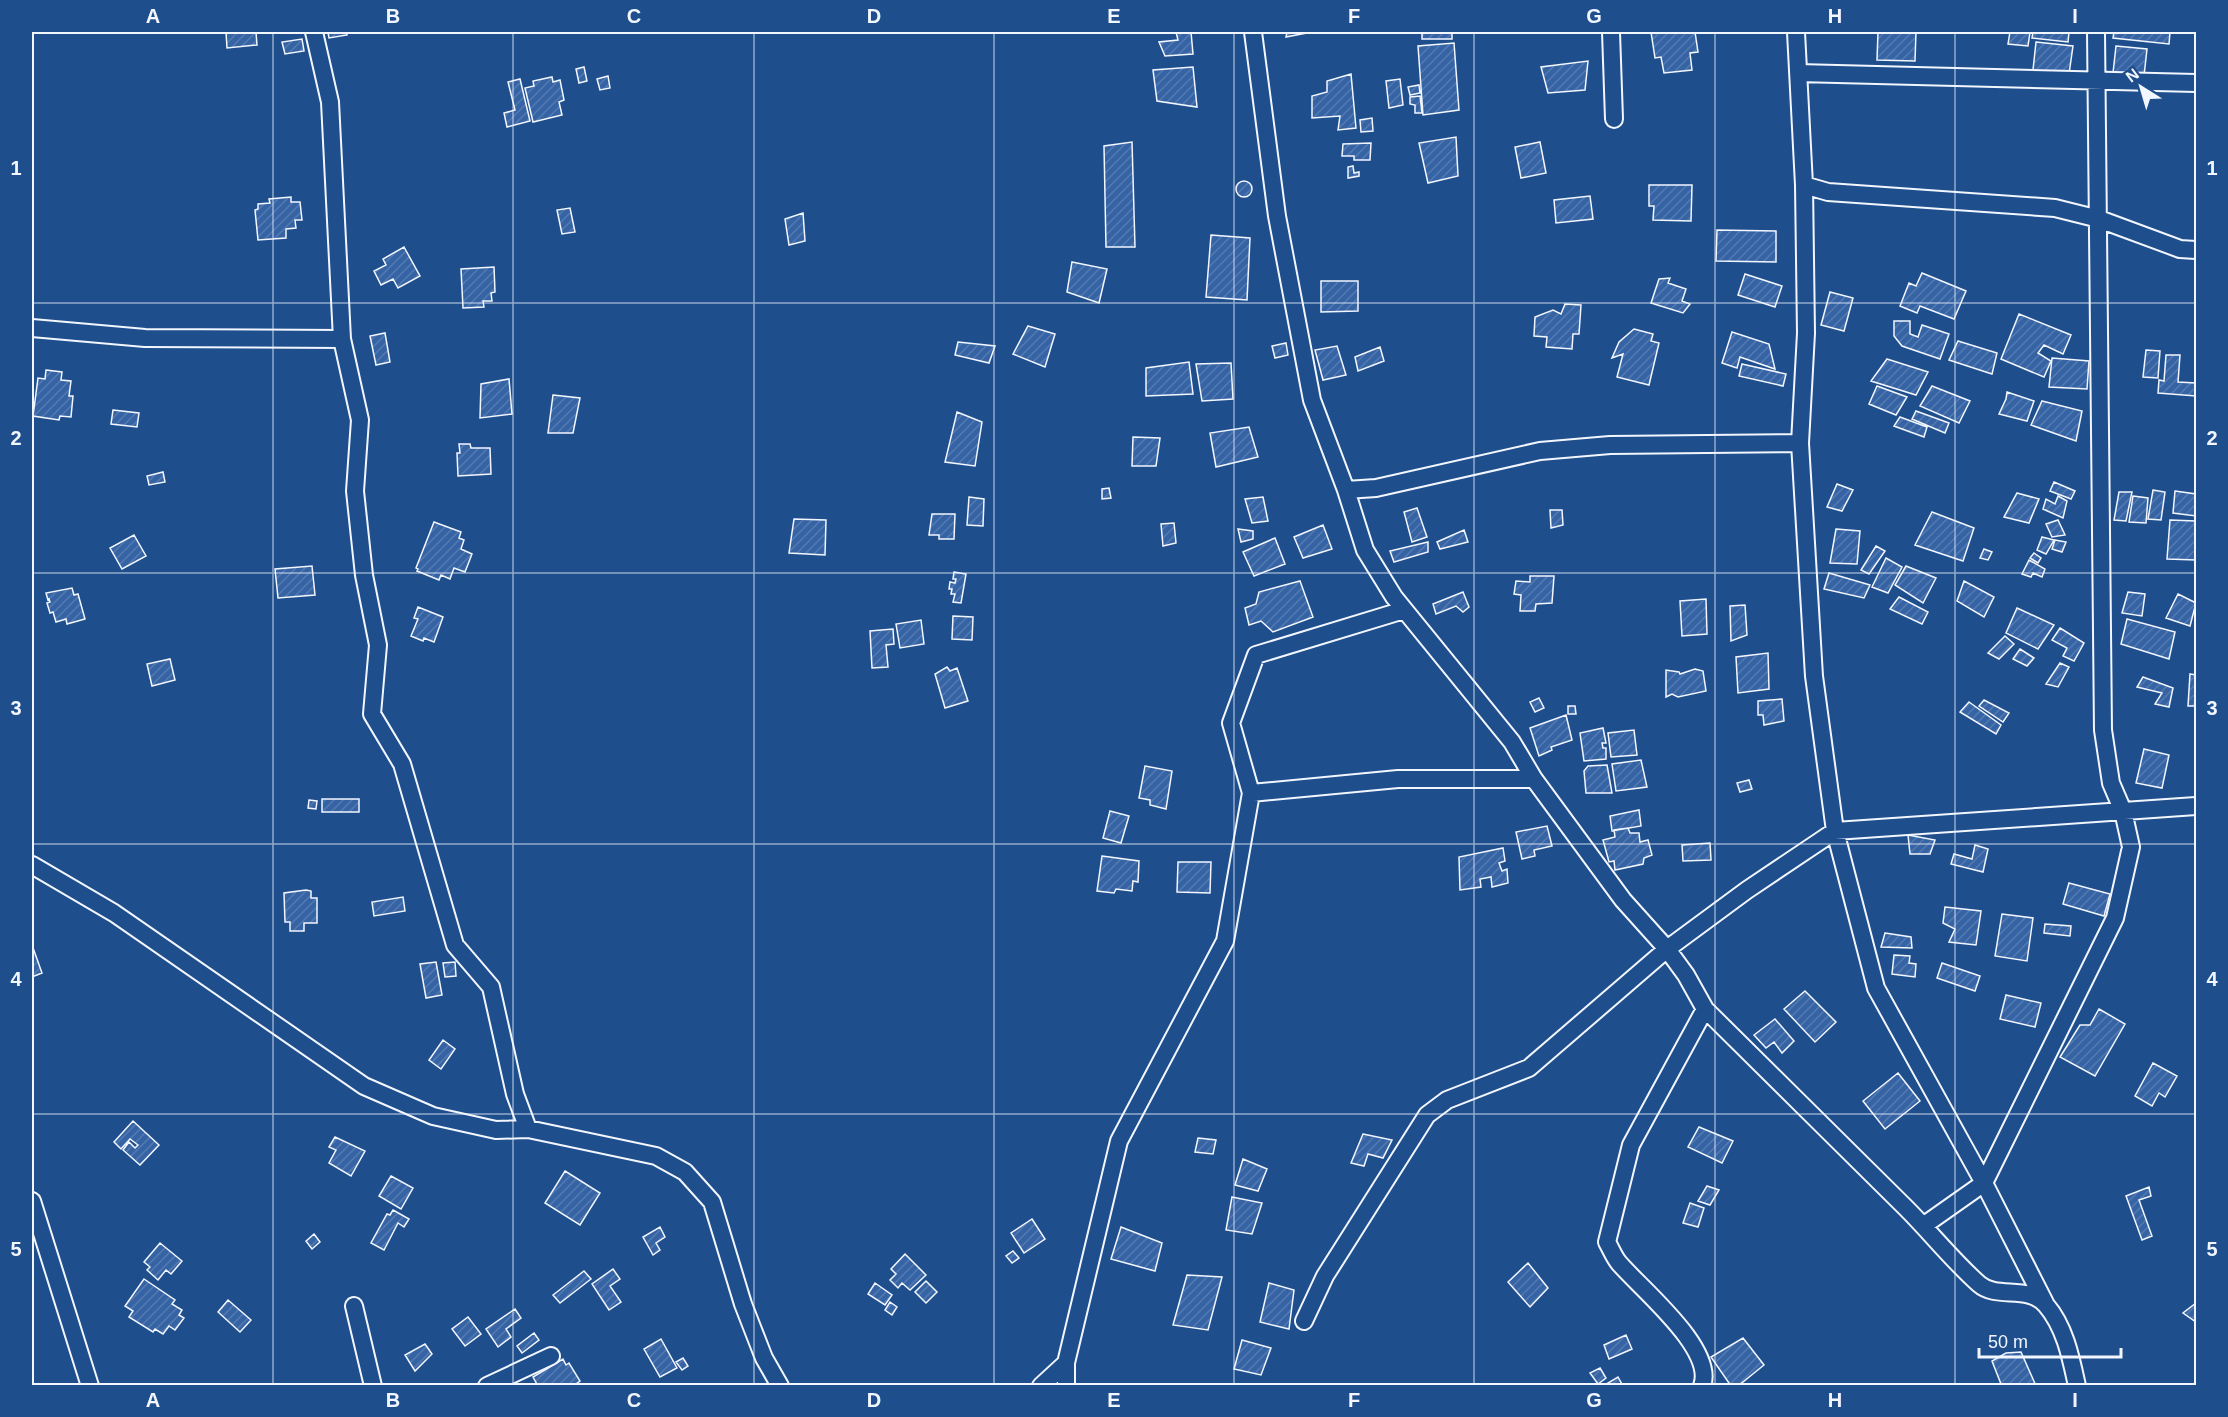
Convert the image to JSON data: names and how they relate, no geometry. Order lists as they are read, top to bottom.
{
  "scale_bar": "50 m",
  "north": "top left",
  "grid": {
    "columns": [
      "A",
      "B",
      "C",
      "D",
      "E",
      "F",
      "G",
      "H",
      "I"
    ],
    "rows": [
      "1",
      "2",
      "3",
      "4",
      "5"
    ]
  }
}
